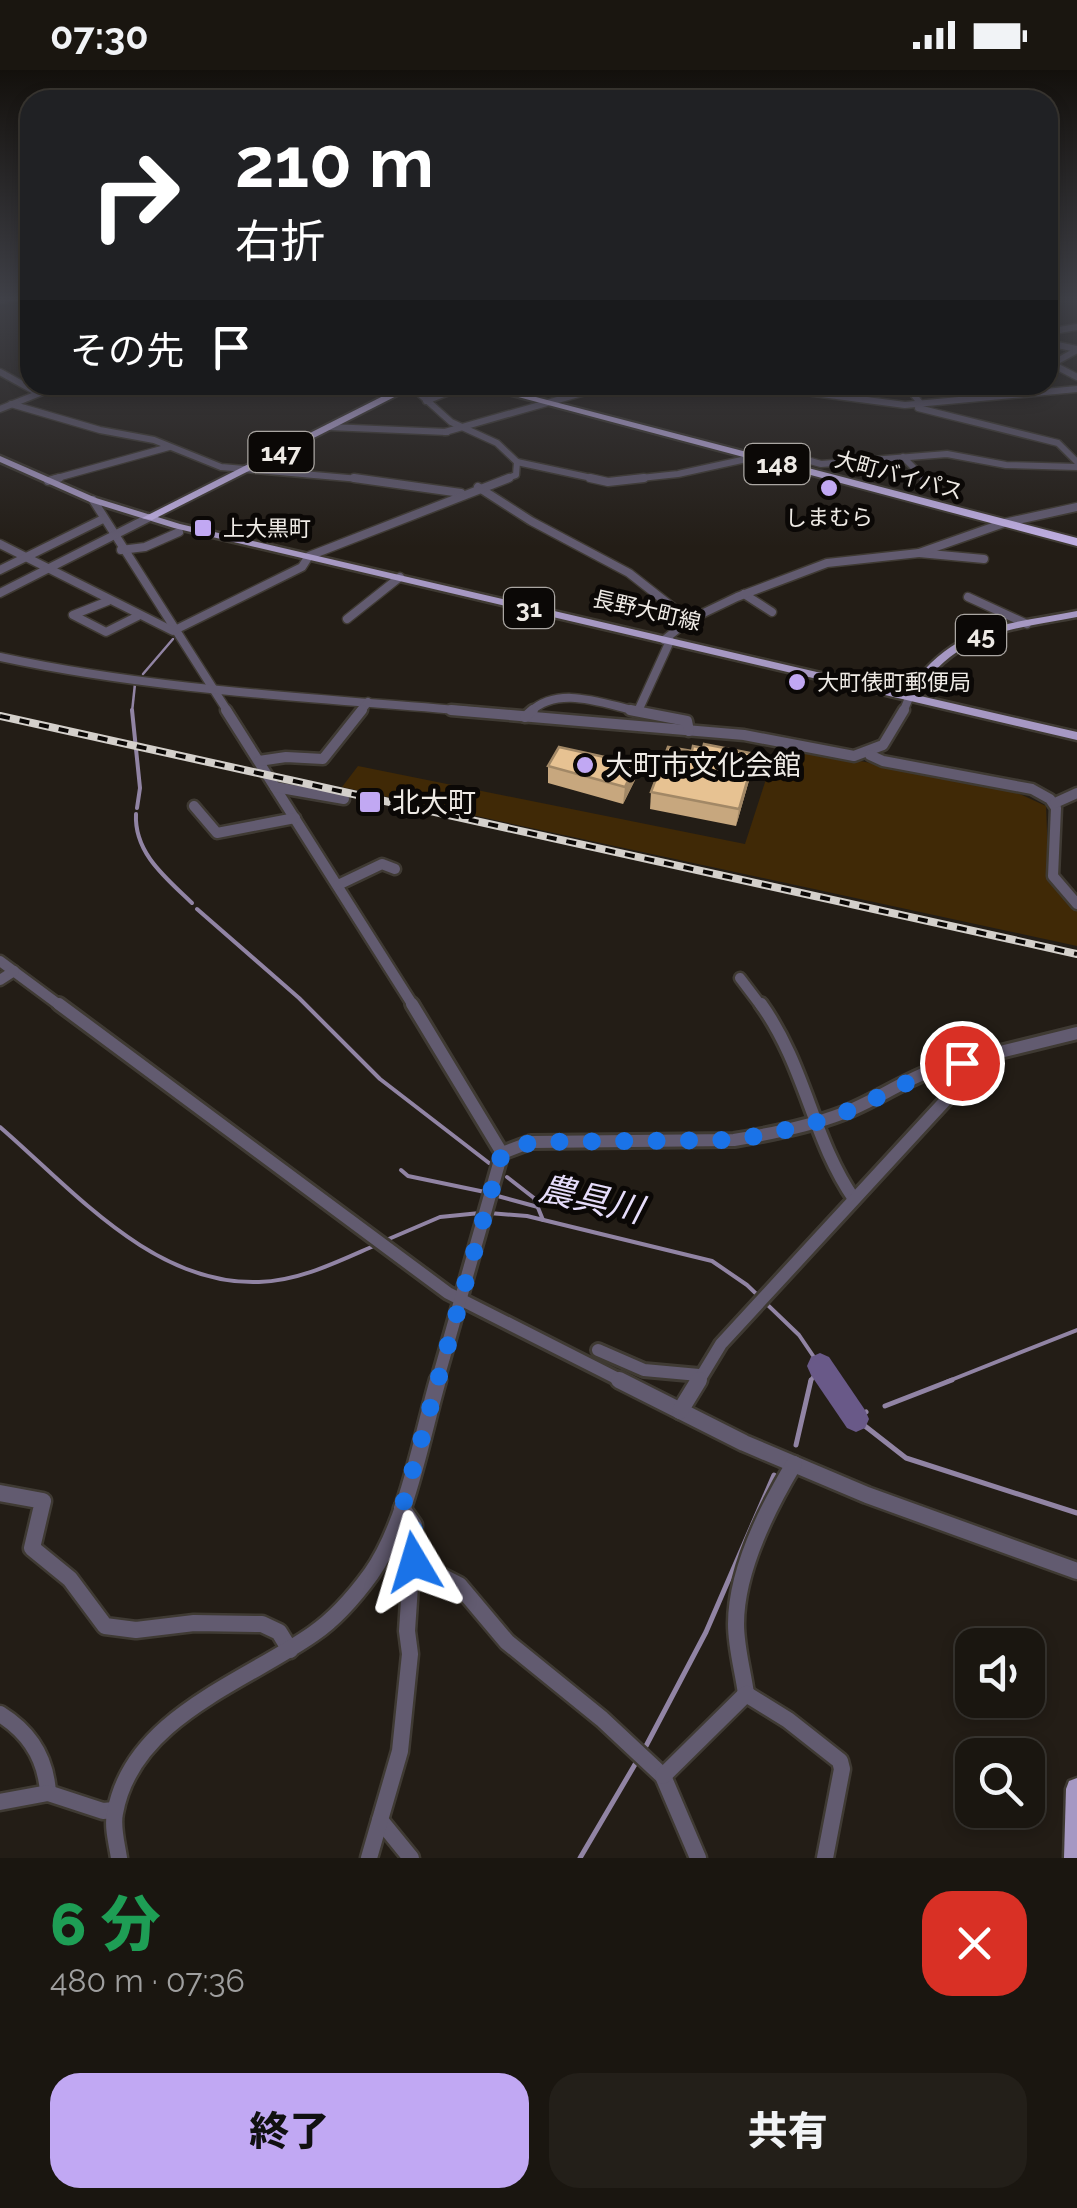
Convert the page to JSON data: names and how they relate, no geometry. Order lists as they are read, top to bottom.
{
  "streets": {
    "highway": ["147", "148", "大町バイパス"],
    "main road": ["31", "長野大町線", "45"]
  },
  "crossings": [
    ["147", "長野大町線"],
    ["長野大町線", "45"]
  ],
  "water": ["農具川"],
  "places": {
    "other": ["しまむら", "大町俵町郵便局", "大町市文化会館"],
    "transit": ["上大黒町", "北大町"]
  },
  "page": {
    "status": "07:30",
    "turn": ["210 m", "右折"],
    "then": "その先",
    "heading": ["6 分", "480 m · 07:36"],
    "buttons": ["終了", "共有"]
  }
}
